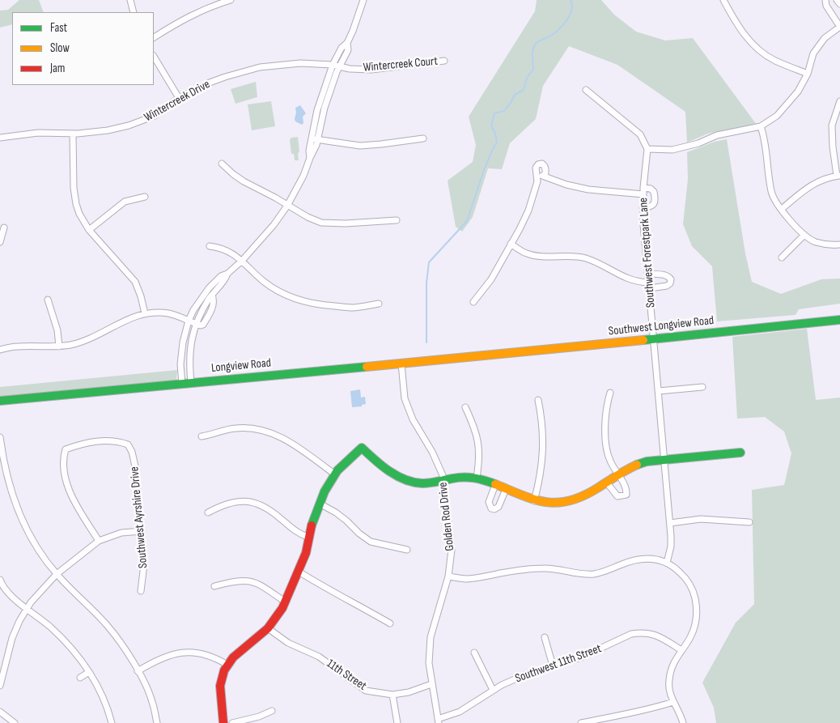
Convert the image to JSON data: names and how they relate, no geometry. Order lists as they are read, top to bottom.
{
  "streets": {
    "street": [
      "Wintercreek Court",
      "Wintercreek Drive",
      "Southwest Forestpark Lane",
      "Southwest Longview Road",
      "Longview Road",
      "Golden Rod Drive",
      "Southwest Ayrshire Drive",
      "Southwest 11th Street",
      "11th Street"
    ]
  },
  "crossings": [
    ["Wintercreek Court", "Wintercreek Drive"],
    ["Southwest Forestpark Lane", "Southwest Longview Road"],
    ["Southwest Longview Road", "Longview Road"],
    ["Longview Road", "Golden Rod Drive"],
    ["Golden Rod Drive", "Southwest 11th Street"],
    ["Golden Rod Drive", "11th Street"]
  ],
  "legend": ["Fast", "Slow", "Jam"]
}
